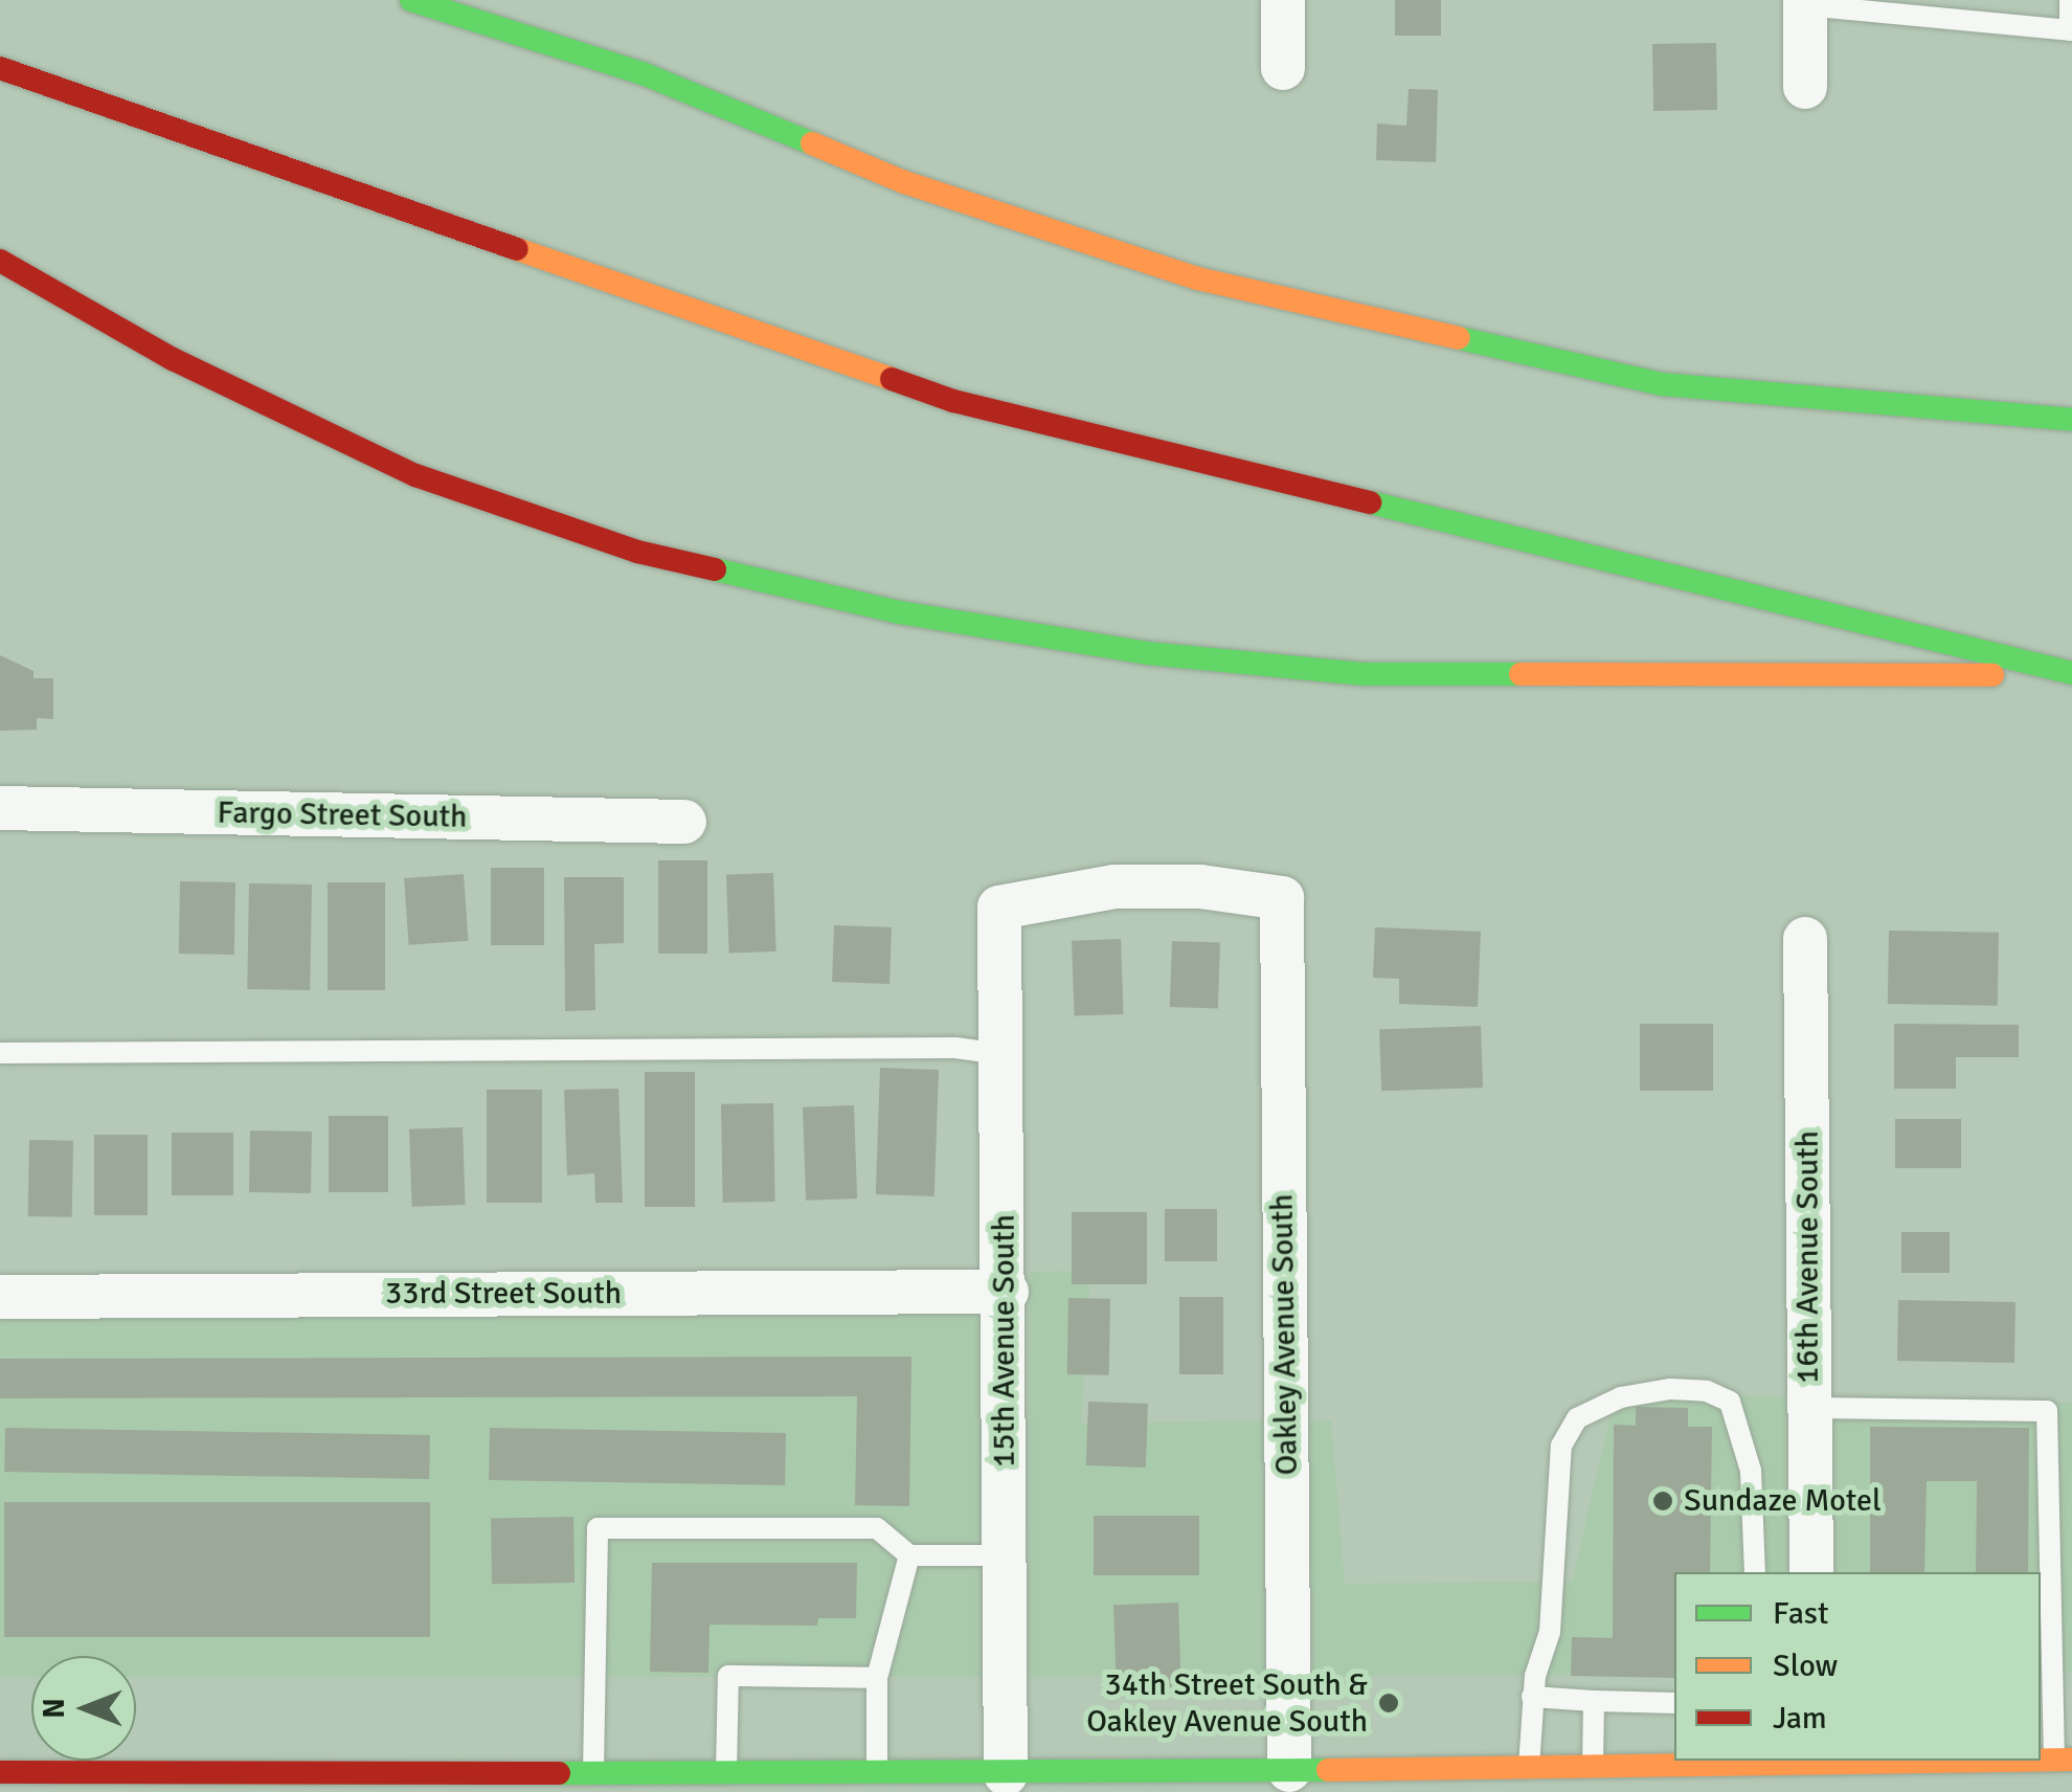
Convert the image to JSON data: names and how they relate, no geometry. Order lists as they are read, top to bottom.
{
  "streets": {
    "street": [
      "Fargo Street South",
      "16th Avenue South",
      "33rd Street South",
      "Oakley Avenue South",
      "15th Avenue South"
    ]
  },
  "crossings": [
    ["33rd Street South", "15th Avenue South"],
    ["Oakley Avenue South", "15th Avenue South"]
  ],
  "places": ["Sundaze Motel", "34th Street South & Oakley Avenue South"],
  "legend": ["Fast", "Slow", "Jam"],
  "north": "left"
}
